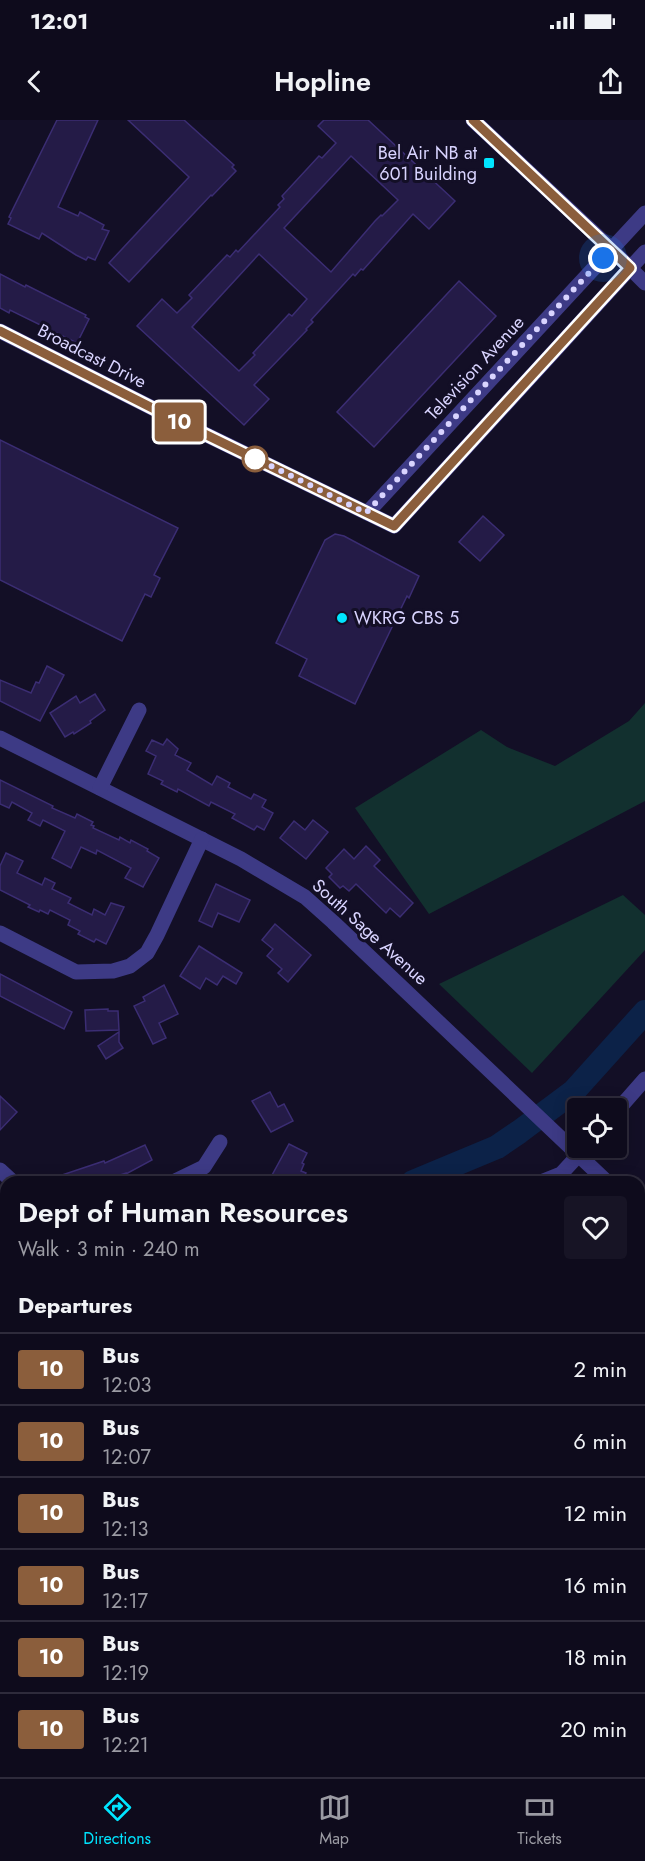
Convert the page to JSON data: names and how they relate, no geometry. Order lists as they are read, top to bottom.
{
  "streets": {
    "street": ["Broadcast Drive", "Television Avenue", "South Sage Avenue"]
  },
  "crossings": [
    ["Broadcast Drive", "Television Avenue"]
  ],
  "places": {
    "transit": ["Bel Air NB at 601 Building"],
    "other": ["WKRG CBS 5"]
  },
  "lines": ["bus line 10"],
  "page": {
    "status": "12:01",
    "header": "Hopline",
    "on_map": "10",
    "heading": [
      ["Dept of Human Resources", "Walk · 3 min · 240 m"],
      "Departures"
    ],
    "list": [
      {
        "mark": "10",
        "name": "Bus",
        "note": "12:03",
        "value": "2 min"
      },
      {
        "mark": "10",
        "name": "Bus",
        "note": "12:07",
        "value": "6 min"
      },
      {
        "mark": "10",
        "name": "Bus",
        "note": "12:13",
        "value": "12 min"
      },
      {
        "mark": "10",
        "name": "Bus",
        "note": "12:17",
        "value": "16 min"
      },
      {
        "mark": "10",
        "name": "Bus",
        "note": "12:19",
        "value": "18 min"
      },
      {
        "mark": "10",
        "name": "Bus",
        "note": "12:21",
        "value": "20 min"
      }
    ],
    "tabs": ["Directions", "Map", "Tickets"]
  }
}
